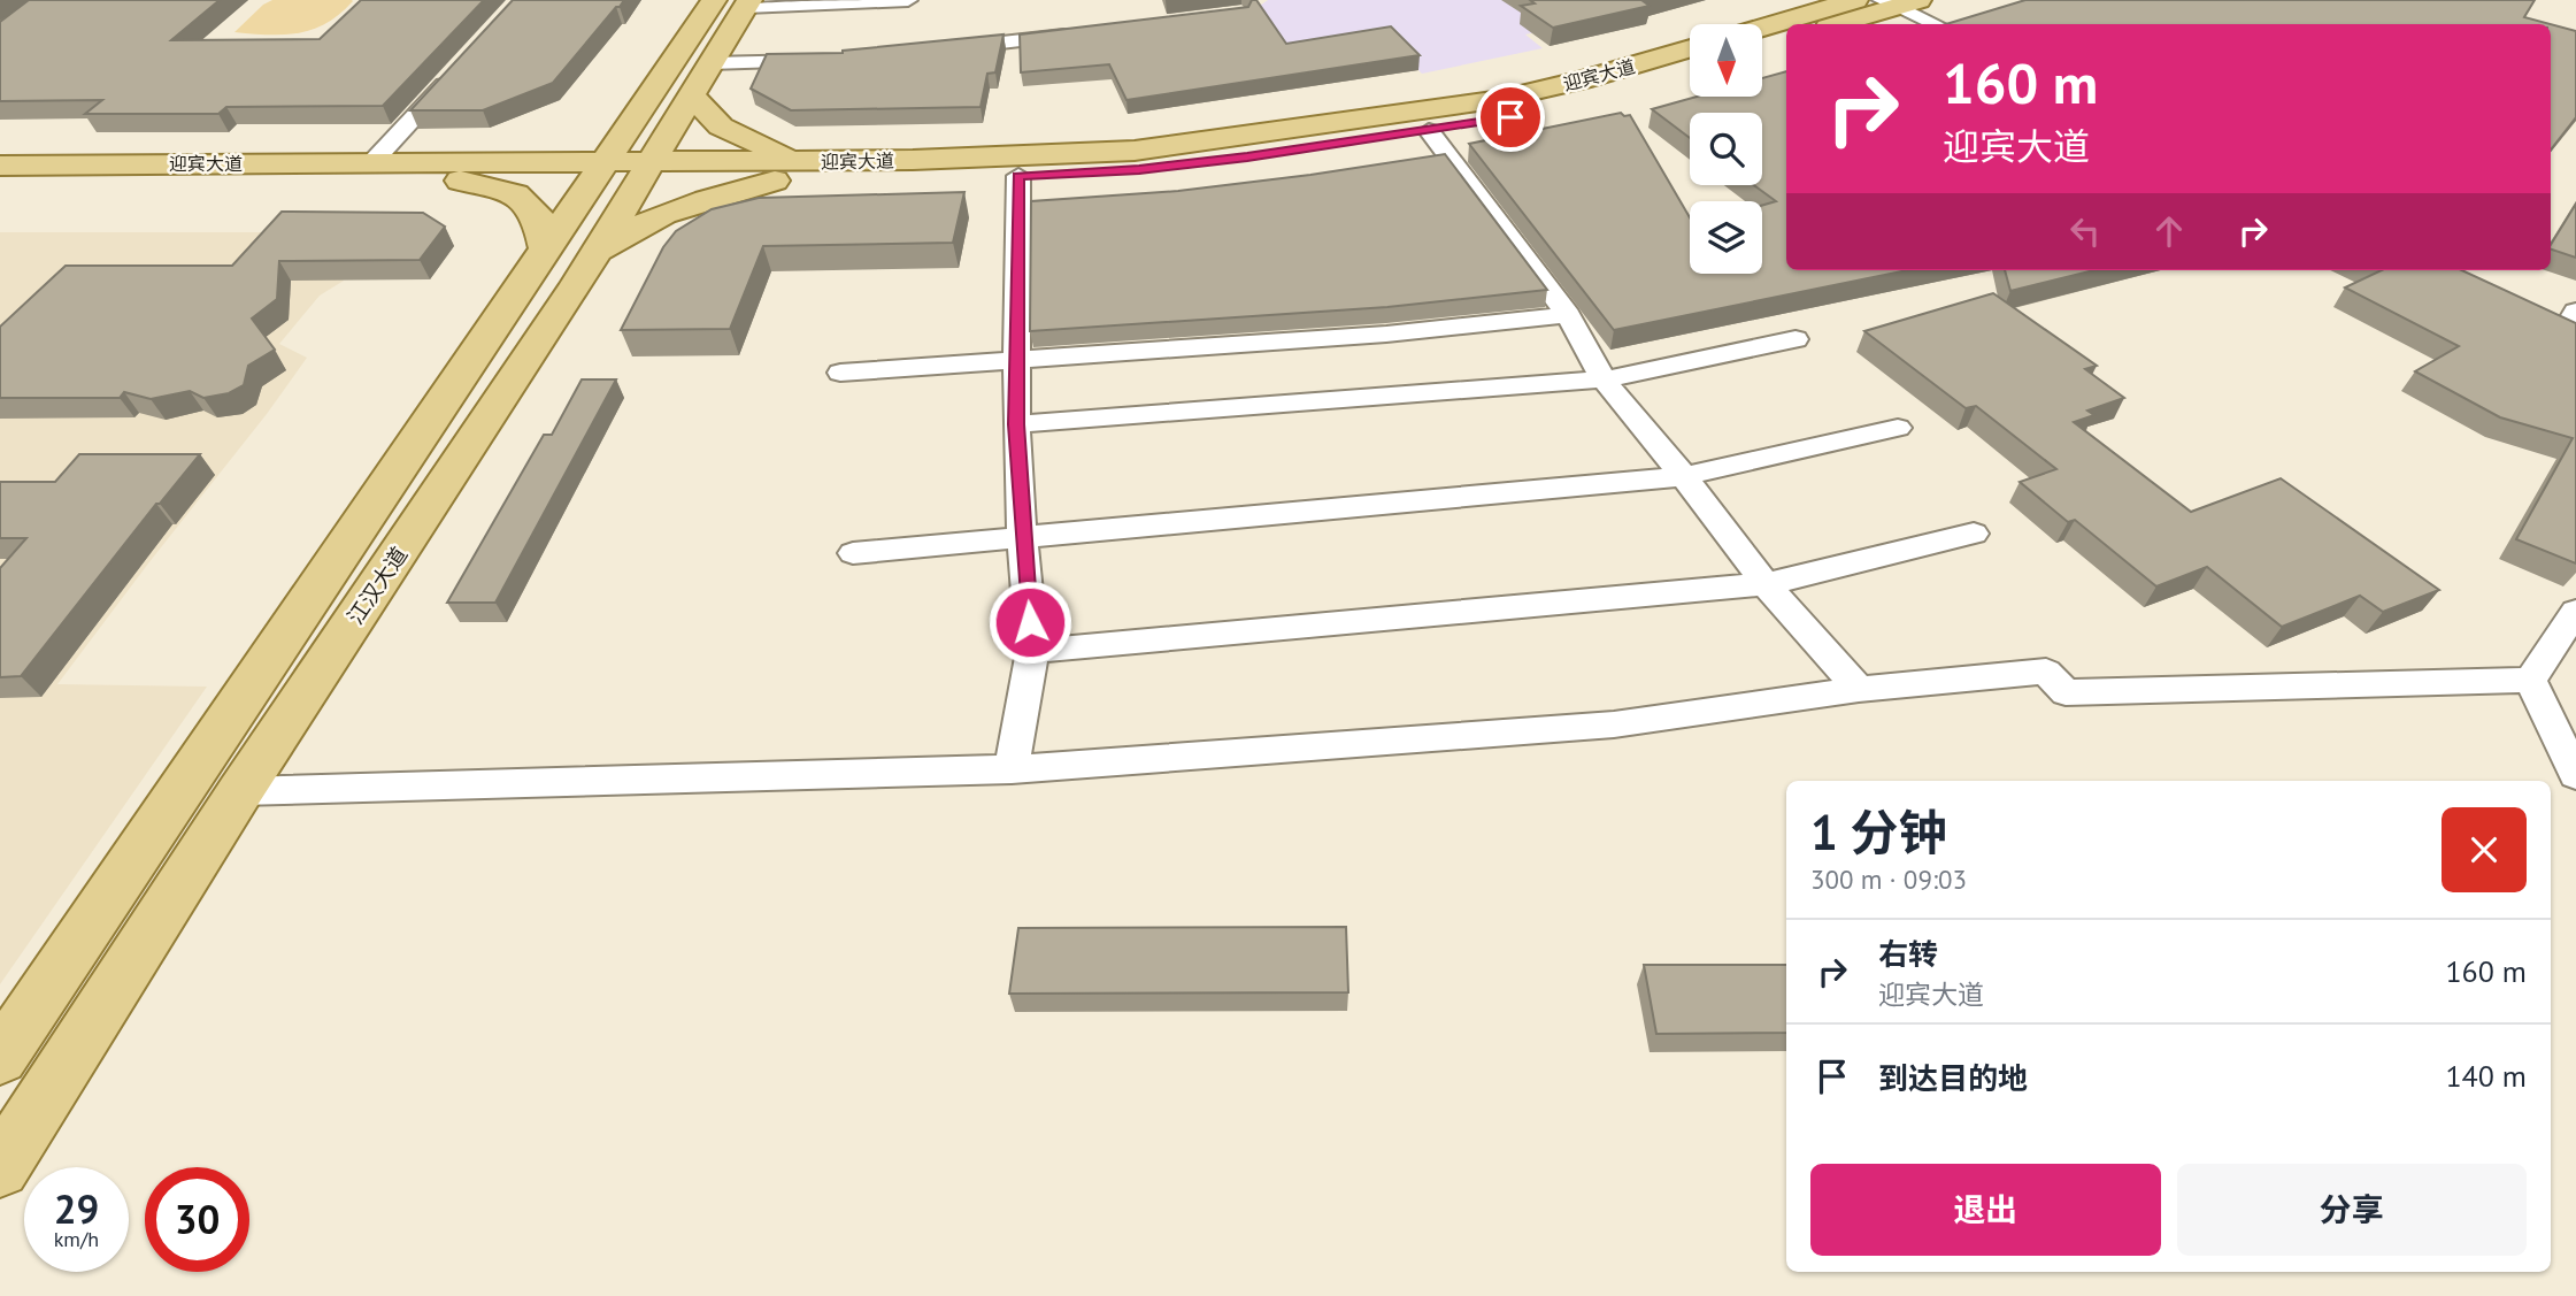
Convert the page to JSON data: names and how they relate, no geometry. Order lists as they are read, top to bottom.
{
  "streets": {
    "main road": ["迎宾大道", "江汉大道"]
  },
  "crossings": [
    ["迎宾大道", "江汉大道"]
  ],
  "north": "bottom",
  "page": {
    "turn": ["160 m", "迎宾大道"],
    "heading": ["1 分钟", "300 m · 09:03"],
    "list": [
      {
        "name": "右转",
        "note": "迎宾大道",
        "value": "160 m"
      },
      {
        "name": "到达目的地",
        "value": "140 m"
      }
    ],
    "buttons": ["退出", "分享"],
    "speed": "29 km/h",
    "limit": "30"
  }
}
